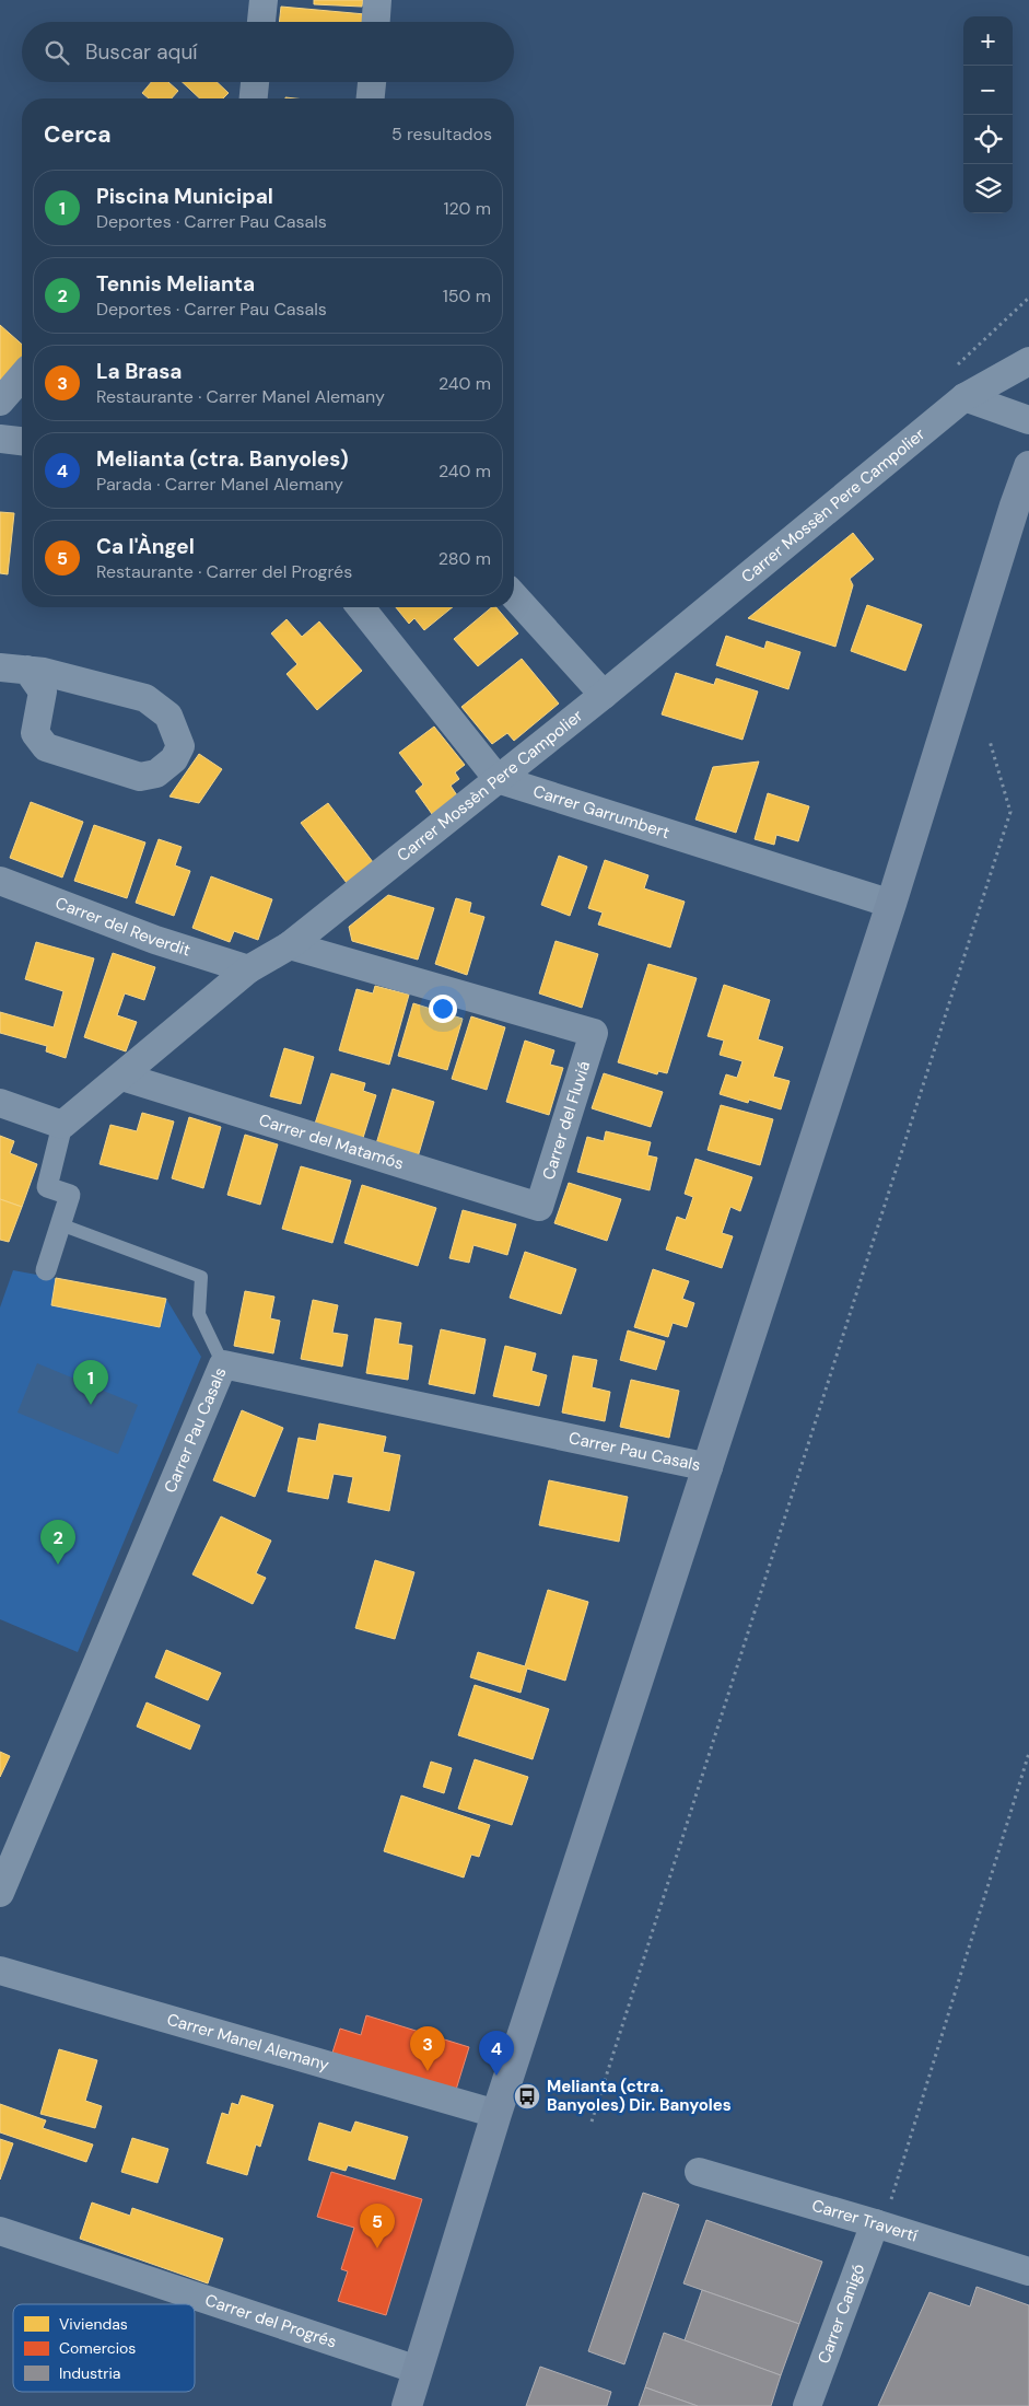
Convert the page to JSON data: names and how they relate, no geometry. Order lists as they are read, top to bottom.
{
  "streets": {
    "street": [
      "Carrer Mossèn Pere Campolier",
      "Carrer Garrumbert",
      "Carrer del Reverdit",
      "Carrer del Fluviá",
      "Carrer del Matamós",
      "Carrer Pau Casals",
      "Carrer Manel Alemany",
      "Carrer Travertí",
      "Carrer Canigó",
      "Carrer del Progrés"
    ]
  },
  "crossings": [
    ["Carrer Mossèn Pere Campolier", "Carrer Garrumbert"],
    ["Carrer Mossèn Pere Campolier", "Carrer del Reverdit"],
    ["Carrer Mossèn Pere Campolier", "Carrer del Fluviá"],
    ["Carrer Mossèn Pere Campolier", "Carrer del Matamós"],
    ["Carrer del Fluviá", "Carrer del Matamós"],
    ["Carrer Travertí", "Carrer Canigó"]
  ],
  "places": {
    "bus stop": ["Melianta (ctra. Banyoles) Dir. Banyoles"]
  },
  "legend": ["Viviendas", "Comercios", "Industria"],
  "page": {
    "map_buttons": ["+", "−"],
    "search": "Buscar aquí",
    "heading": ["Cerca", "5 resultados"],
    "list": [
      {
        "mark": "1",
        "name": "Piscina Municipal",
        "note": "Deportes · Carrer Pau Casals",
        "value": "120 m"
      },
      {
        "mark": "2",
        "name": "Tennis Melianta",
        "note": "Deportes · Carrer Pau Casals",
        "value": "150 m"
      },
      {
        "mark": "3",
        "name": "La Brasa",
        "note": "Restaurante · Carrer Manel Alemany",
        "value": "240 m"
      },
      {
        "mark": "4",
        "name": "Melianta (ctra. Banyoles)",
        "note": "Parada · Carrer Manel Alemany",
        "value": "240 m"
      },
      {
        "mark": "5",
        "name": "Ca l'Àngel",
        "note": "Restaurante · Carrer del Progrés",
        "value": "280 m"
      }
    ],
    "pins": [
      "1",
      "2",
      "3",
      "4",
      "5"
    ]
  }
}
